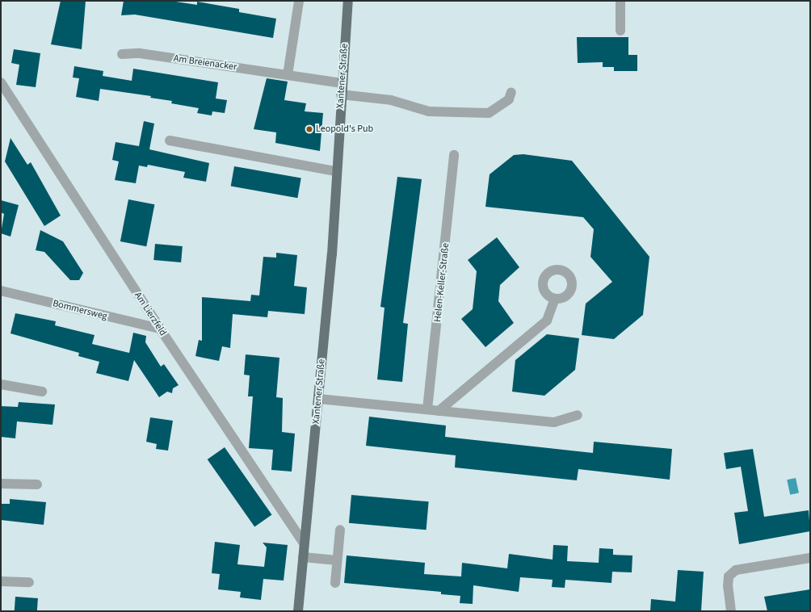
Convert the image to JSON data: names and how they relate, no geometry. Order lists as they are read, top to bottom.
{
  "streets": {
    "main road": ["Xantener Straße"],
    "street": [
      "Am Breienacker",
      "Helen-Keller-Straße",
      "Bommersweg",
      "Am Lierzfeld"
    ]
  },
  "crossings": [
    ["Am Breienacker", "Xantener Straße"],
    ["Xantener Straße", "Am Lierzfeld"],
    ["Bommersweg", "Am Lierzfeld"]
  ],
  "places": ["Leopold's Pub"]
}
